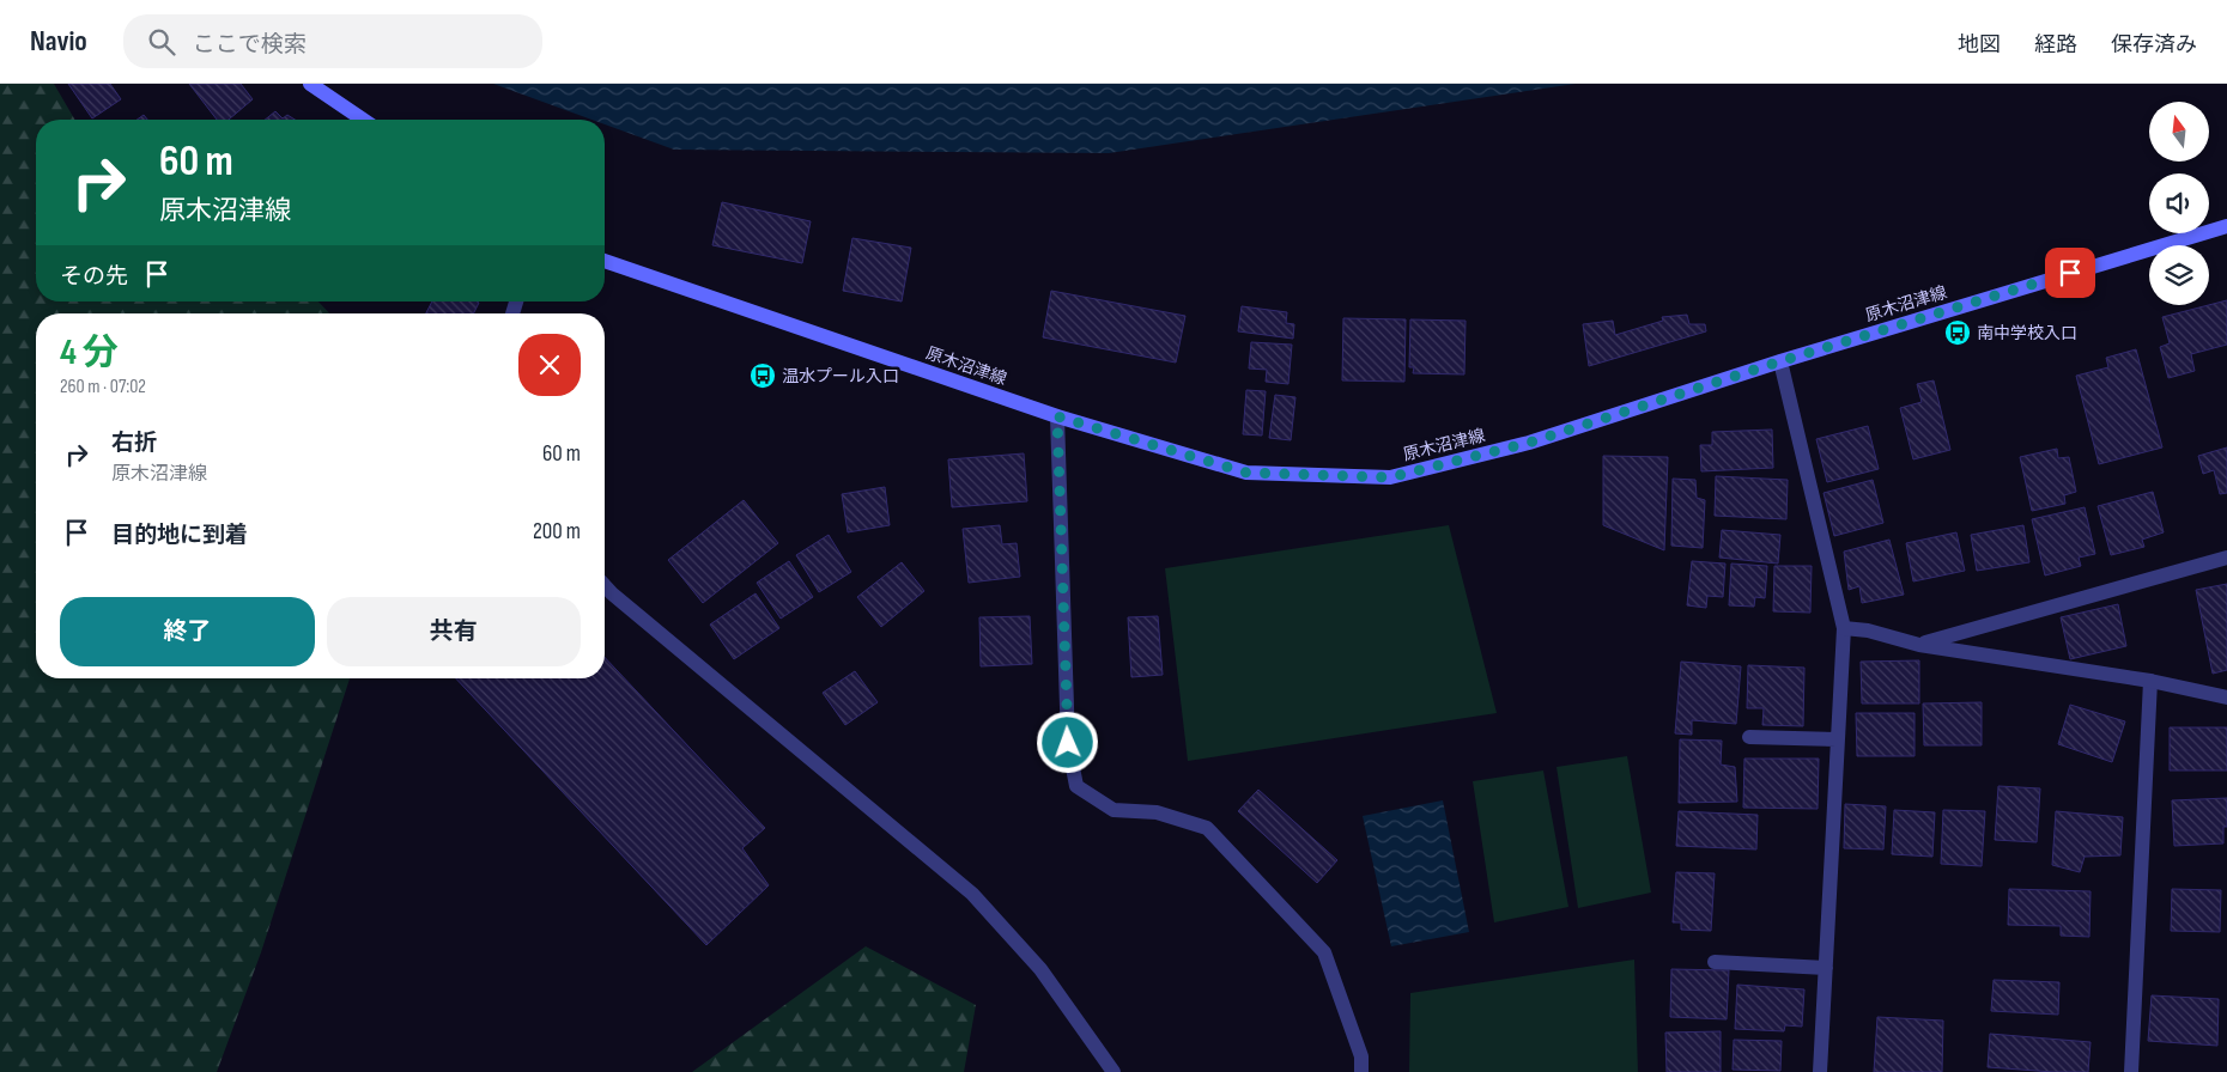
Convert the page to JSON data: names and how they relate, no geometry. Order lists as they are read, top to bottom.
{
  "streets": {
    "main road": ["原木沼津線"]
  },
  "places": {
    "bus stop": ["南中学校入口", "温水プール入口"]
  },
  "north": "top",
  "page": {
    "header": "Navio",
    "search": "ここで検索",
    "nav": ["地図", "経路", "保存済み"],
    "turn": ["60 m", "原木沼津線"],
    "then": "その先",
    "heading": ["4 分", "260 m · 07:02"],
    "list": [
      {
        "name": "右折",
        "note": "原木沼津線",
        "value": "60 m"
      },
      {
        "name": "目的地に到着",
        "value": "200 m"
      }
    ],
    "buttons": ["終了", "共有"]
  }
}
